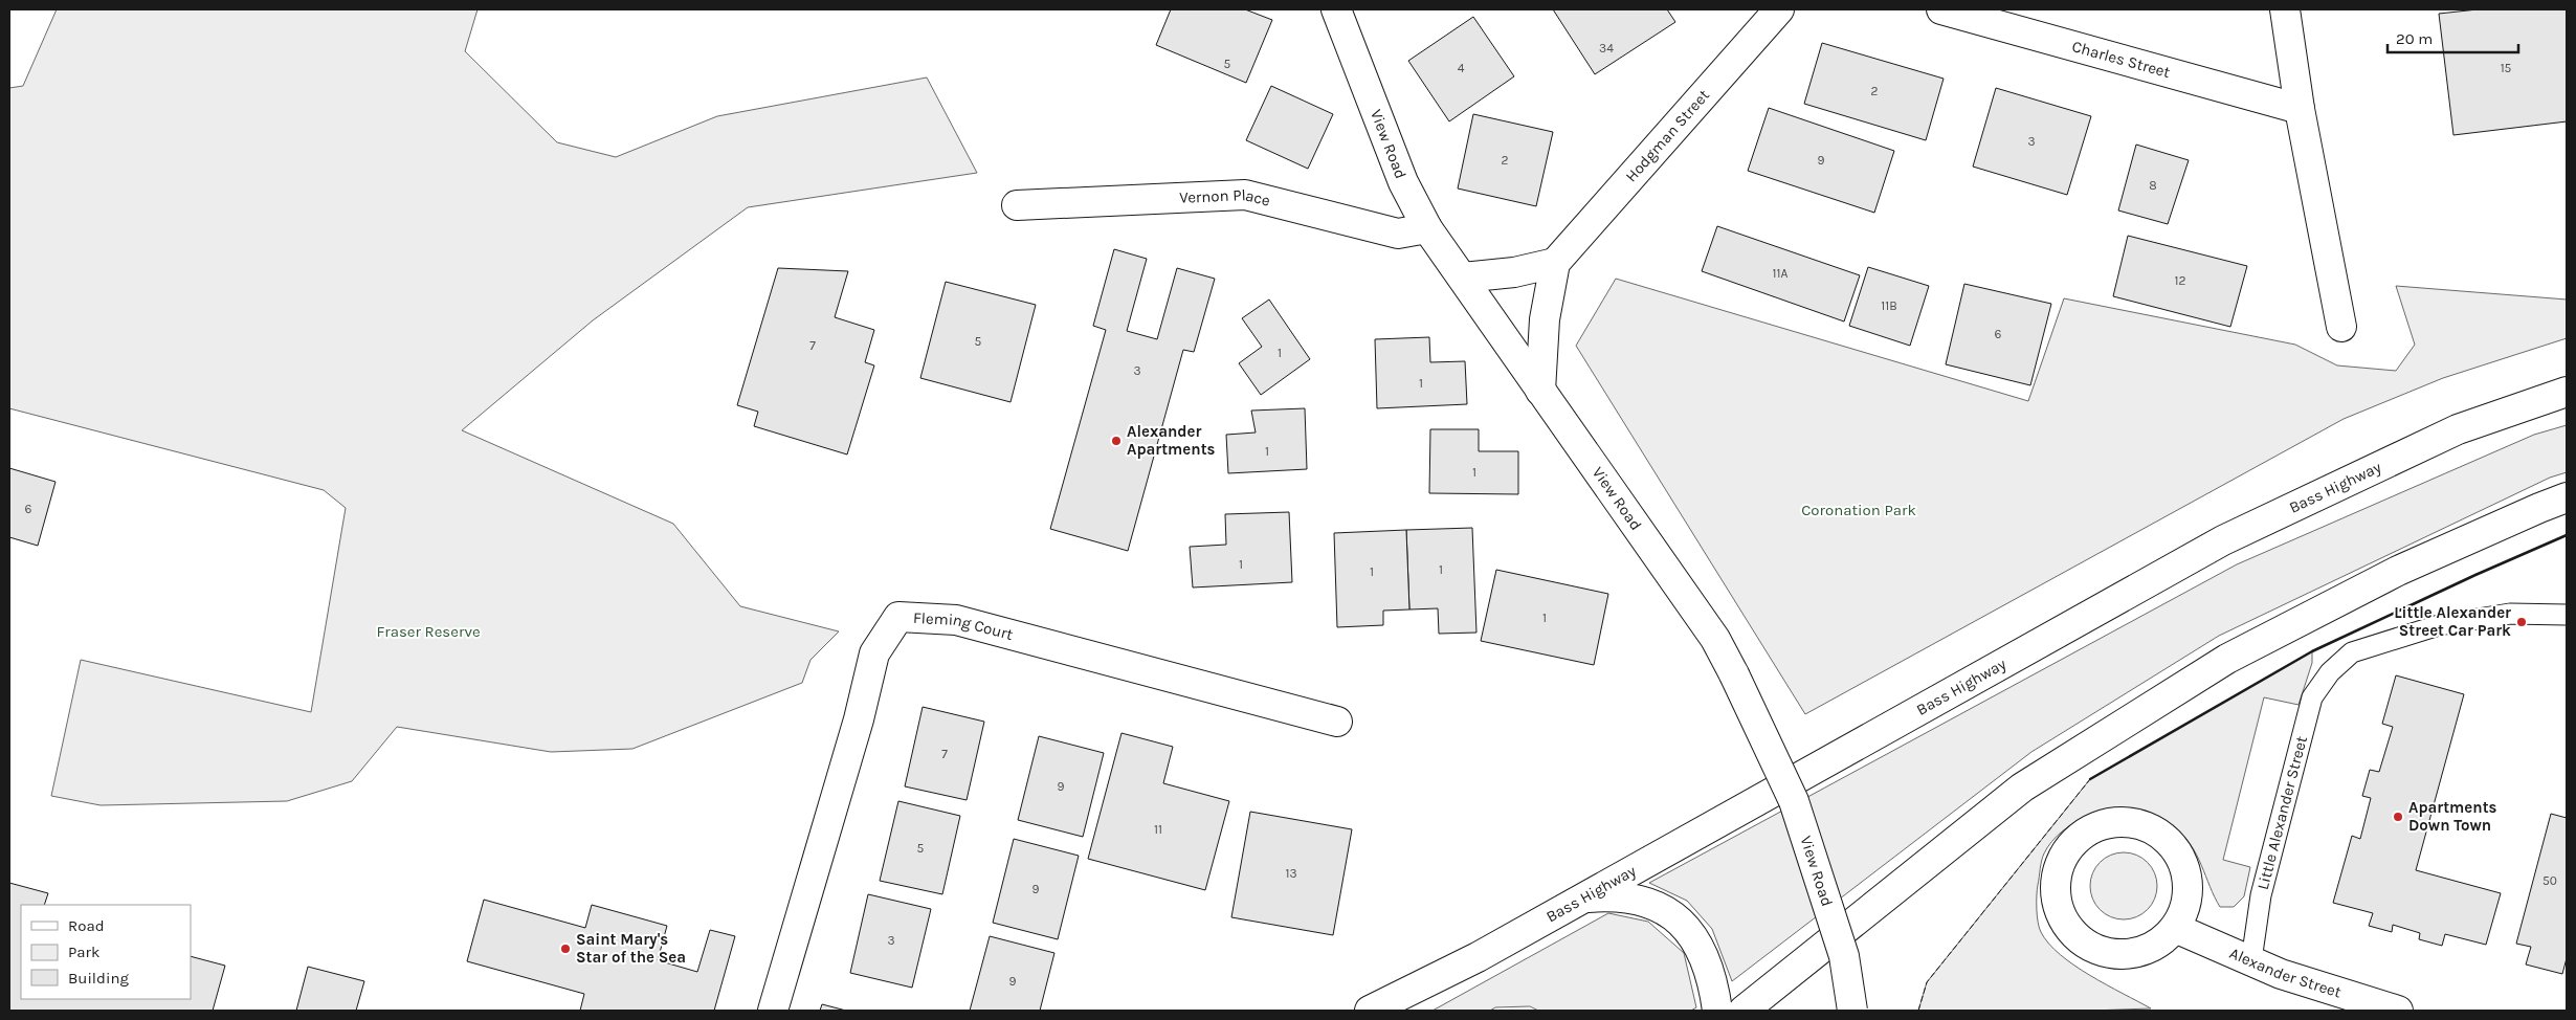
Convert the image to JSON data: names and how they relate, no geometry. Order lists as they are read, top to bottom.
{
  "streets": {
    "main road": [
      "Charles Street",
      "Hodgman Street",
      "View Road",
      "Vernon Place",
      "Bass Highway",
      "Fleming Court",
      "Alexander Street"
    ],
    "lane": ["Little Alexander Street"]
  },
  "crossings": [
    ["View Road", "Vernon Place"],
    ["Little Alexander Street", "Alexander Street"]
  ],
  "parks": ["Coronation Park", "Fraser Reserve"],
  "places": [
    "Alexander Apartments",
    "Little Alexander Street Car Park",
    "Apartments Down Town",
    "Saint Mary's Star of the Sea"
  ],
  "house_numbers": [
    "34",
    "5",
    "4",
    "15",
    "2",
    "3",
    "2",
    "9",
    "8",
    "11A",
    "12",
    "11B",
    "6",
    "5",
    "7",
    "1",
    "3",
    "1",
    "1",
    "1",
    "6",
    "1",
    "1",
    "1",
    "1",
    "7",
    "9",
    "11",
    "5",
    "13",
    "50",
    "9",
    "3",
    "9"
  ],
  "legend": ["Road", "Park", "Building"],
  "scale_bar": "20 m"
}
